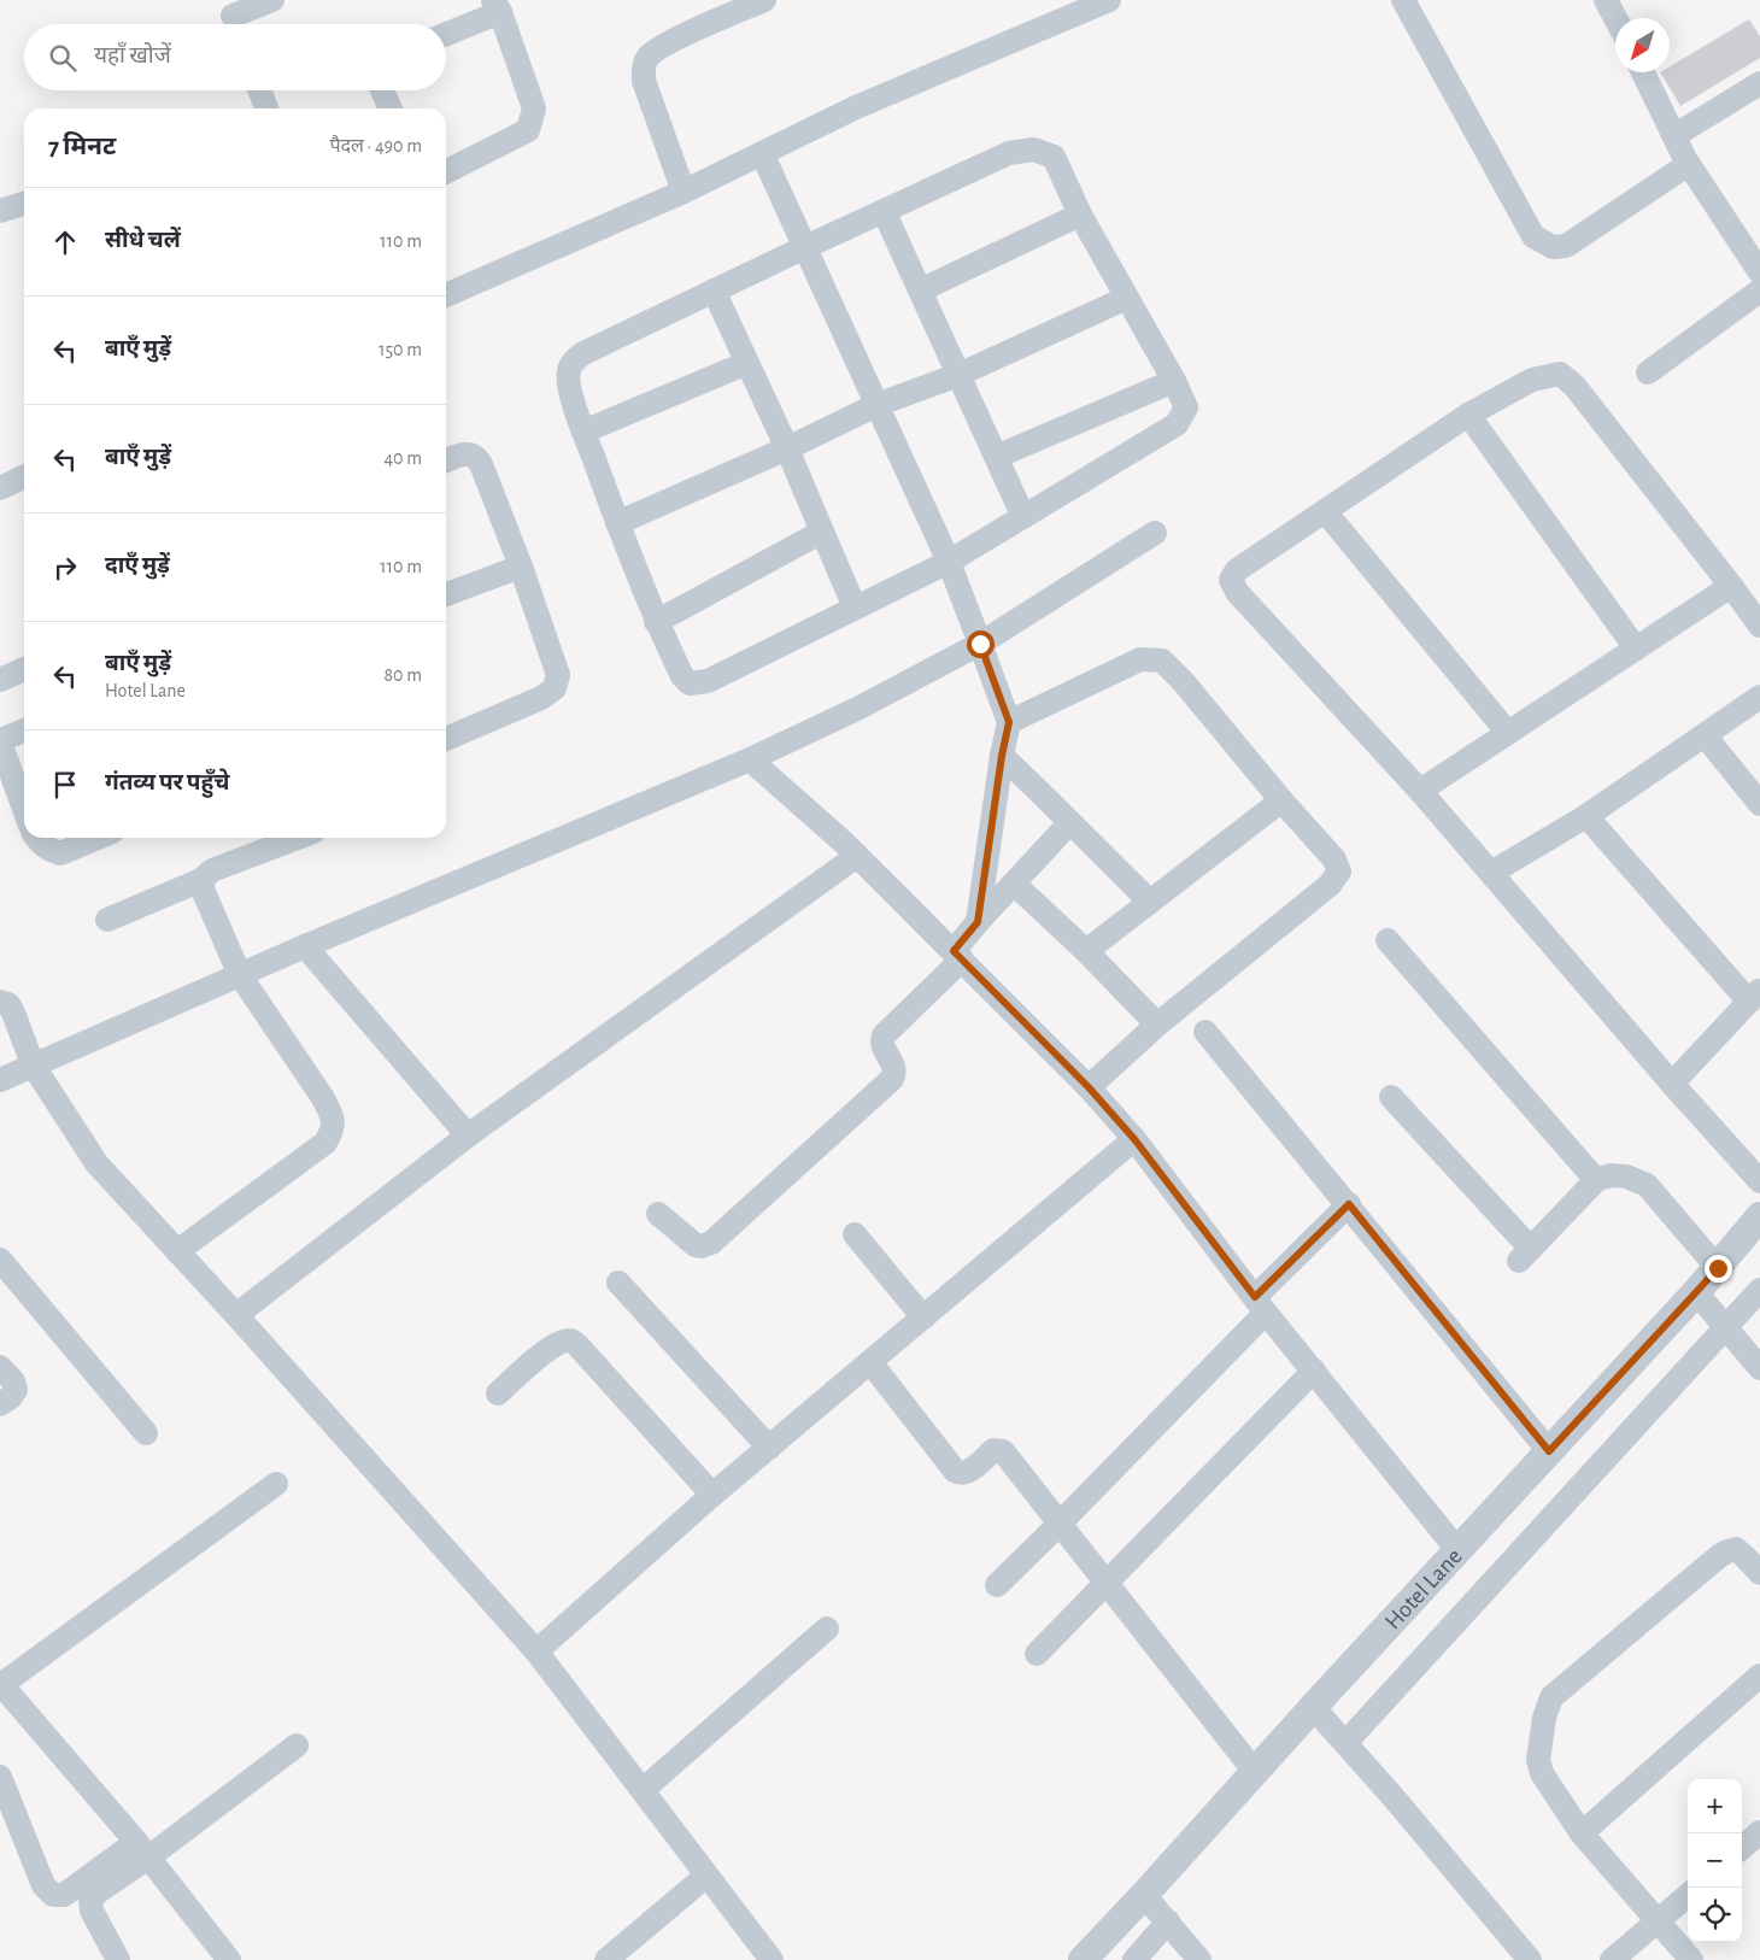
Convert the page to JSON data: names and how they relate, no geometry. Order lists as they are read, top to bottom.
{
  "streets": {
    "street": ["Hotel Lane"]
  },
  "north": "bottom left",
  "page": {
    "search": "यहाँ खोजें",
    "heading": ["7 मिनट", "पैदल · 490 m"],
    "list": [
      ["सीधे चलें", "110 m"],
      ["बाएँ मुड़ें", "150 m"],
      ["बाएँ मुड़ें", "40 m"],
      ["दाएँ मुड़ें", "110 m"],
      ["बाएँ मुड़ें", "Hotel Lane", "80 m"],
      "गंतव्य पर पहुँचे"
    ],
    "map_buttons": ["+", "−"]
  }
}
